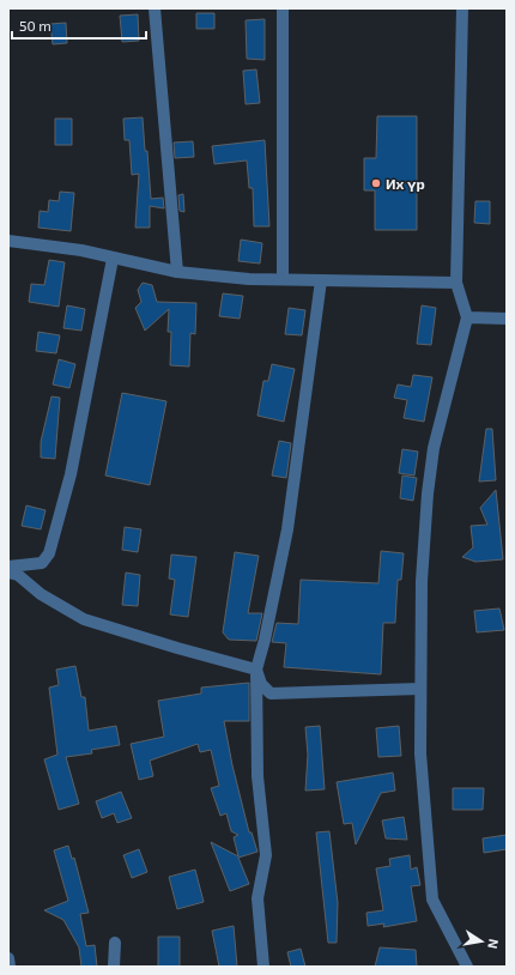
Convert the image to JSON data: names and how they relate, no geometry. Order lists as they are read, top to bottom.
{
  "places": ["Их үр"],
  "scale_bar": "50 m",
  "north": "right"
}
